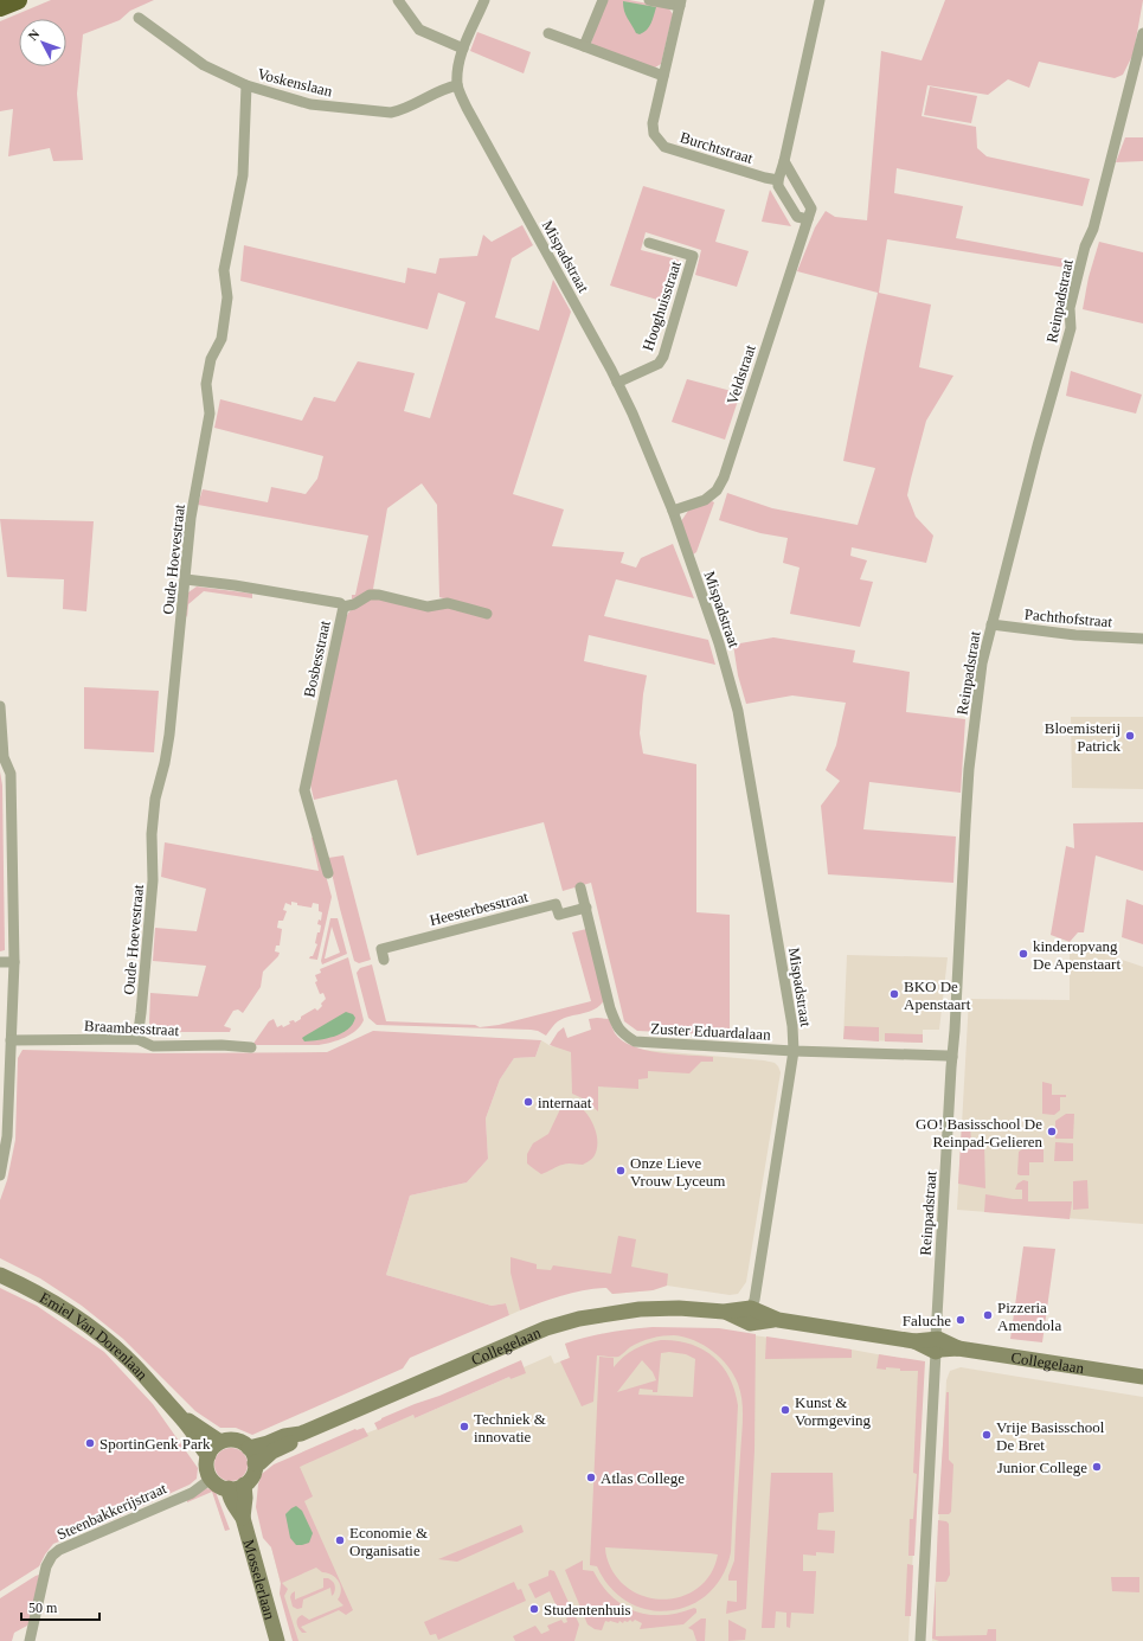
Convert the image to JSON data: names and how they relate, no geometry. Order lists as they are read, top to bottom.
{
  "streets": {
    "street": [
      "Voskenslaan",
      "Burchtstraat",
      "Mispadstraat",
      "Reinpadstraat",
      "Hooghuisstraat",
      "Veldstraat",
      "Oude Hoevestraat",
      "Pachthofstraat",
      "Bosbesstraat",
      "Heesterbesstraat",
      "Braambesstraat",
      "Zuster Eduardalaan",
      "Emiel Van Dorenlaan",
      "Collegelaan",
      "Steenbakkerijstraat",
      "Mosselerlaan"
    ]
  },
  "crossings": [
    ["Voskenslaan", "Mispadstraat"],
    ["Voskenslaan", "Oude Hoevestraat"],
    ["Mispadstraat", "Hooghuisstraat"],
    ["Mispadstraat", "Veldstraat"],
    ["Mispadstraat", "Zuster Eduardalaan"],
    ["Mispadstraat", "Collegelaan"],
    ["Reinpadstraat", "Pachthofstraat"],
    ["Reinpadstraat", "Zuster Eduardalaan"],
    ["Reinpadstraat", "Collegelaan"],
    ["Oude Hoevestraat", "Bosbesstraat"],
    ["Oude Hoevestraat", "Braambesstraat"],
    ["Heesterbesstraat", "Zuster Eduardalaan"],
    ["Emiel Van Dorenlaan", "Collegelaan"],
    ["Emiel Van Dorenlaan", "Steenbakkerijstraat"],
    ["Emiel Van Dorenlaan", "Mosselerlaan"],
    ["Collegelaan", "Steenbakkerijstraat"],
    ["Collegelaan", "Mosselerlaan"],
    ["Steenbakkerijstraat", "Mosselerlaan"]
  ],
  "places": [
    "Bloemisterij Patrick",
    "kinderopvang De Apenstaart",
    "BKO De Apenstaart",
    "internaat",
    "GO! Basisschool De Reinpad-Gelieren",
    "Onze Lieve Vrouw Lyceum",
    "Pizzeria Amendola",
    "Faluche",
    "Kunst & Vormgeving",
    "Techniek & innovatie",
    "Vrije Basisschool De Bret",
    "SportinGenk Park",
    "Junior College",
    "Atlas College",
    "Economie & Organisatie",
    "Studentenhuis"
  ],
  "scale_bar": "50 m",
  "north": "top left"
}
